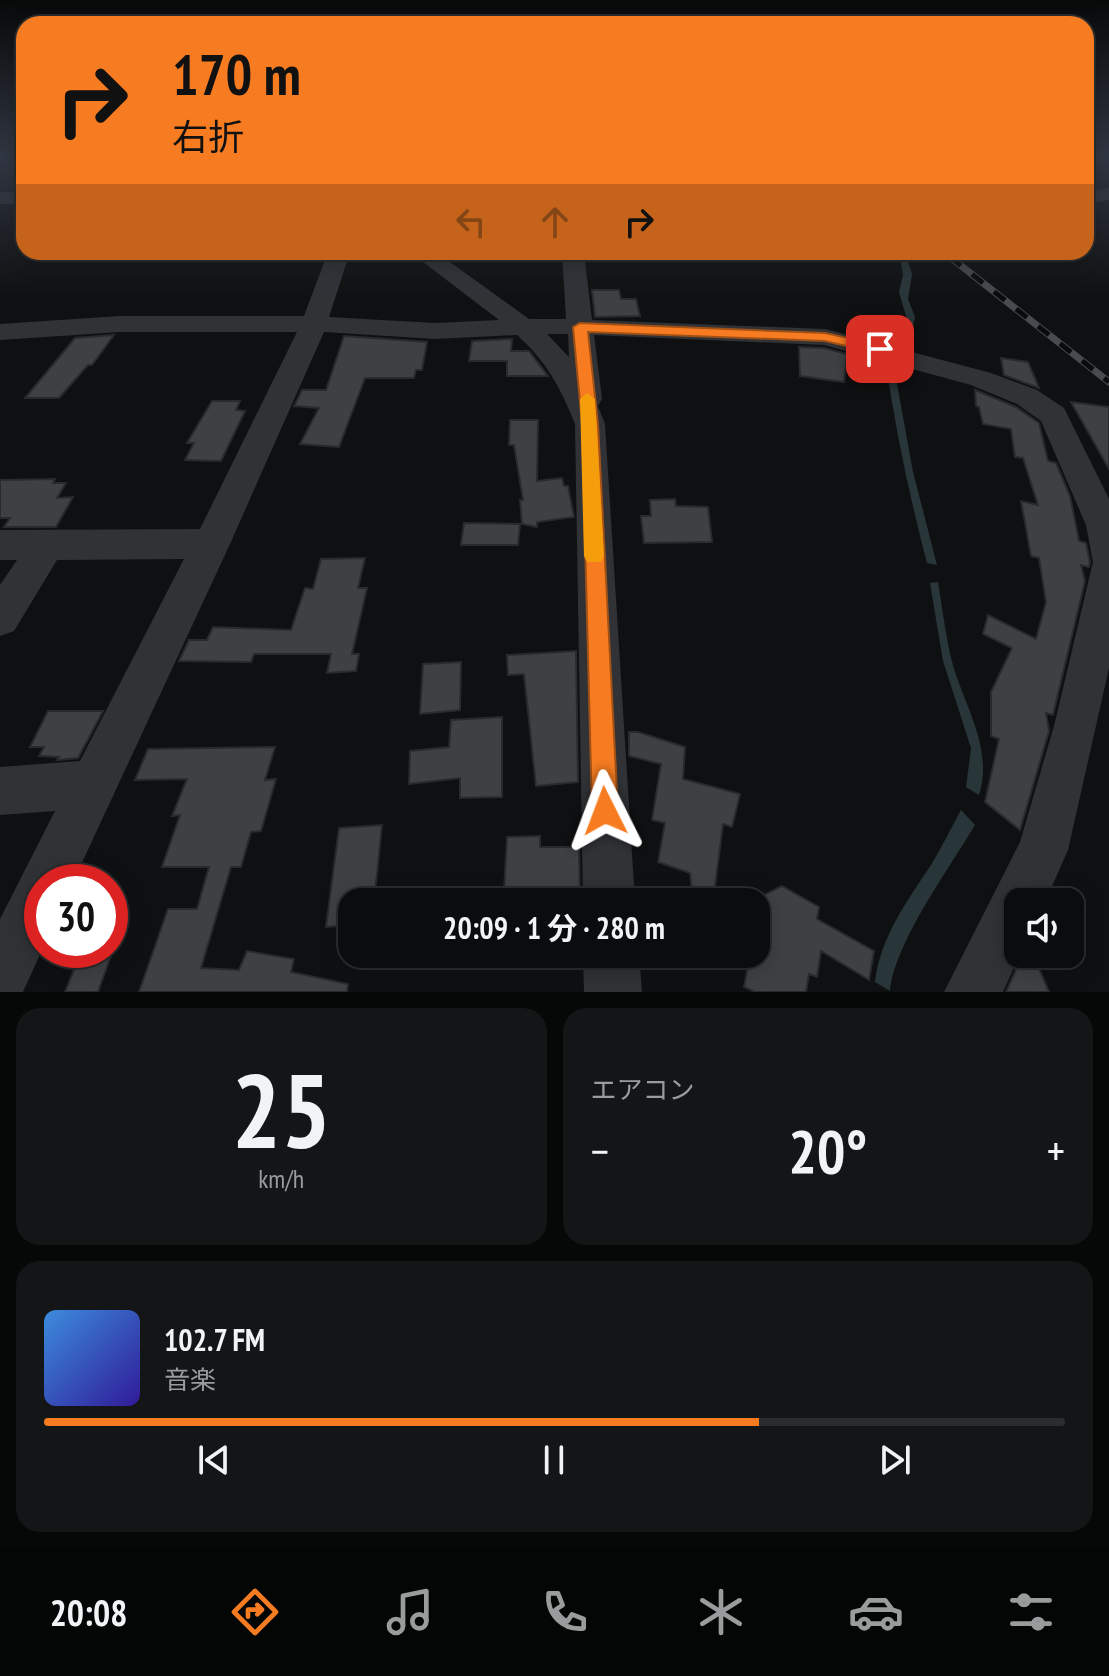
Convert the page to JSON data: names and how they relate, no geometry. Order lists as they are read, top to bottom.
{
  "page": {
    "turn": ["170 m", "右折"],
    "limit": "30",
    "trip": "20:09 · 1 分 · 280 m",
    "tile": [
      ["25", "km/h"],
      "エアコン"
    ],
    "heat": ["−", "20°", "+"],
    "song": ["102.7 FM", "音楽"],
    "tabs": "20:08"
  }
}
